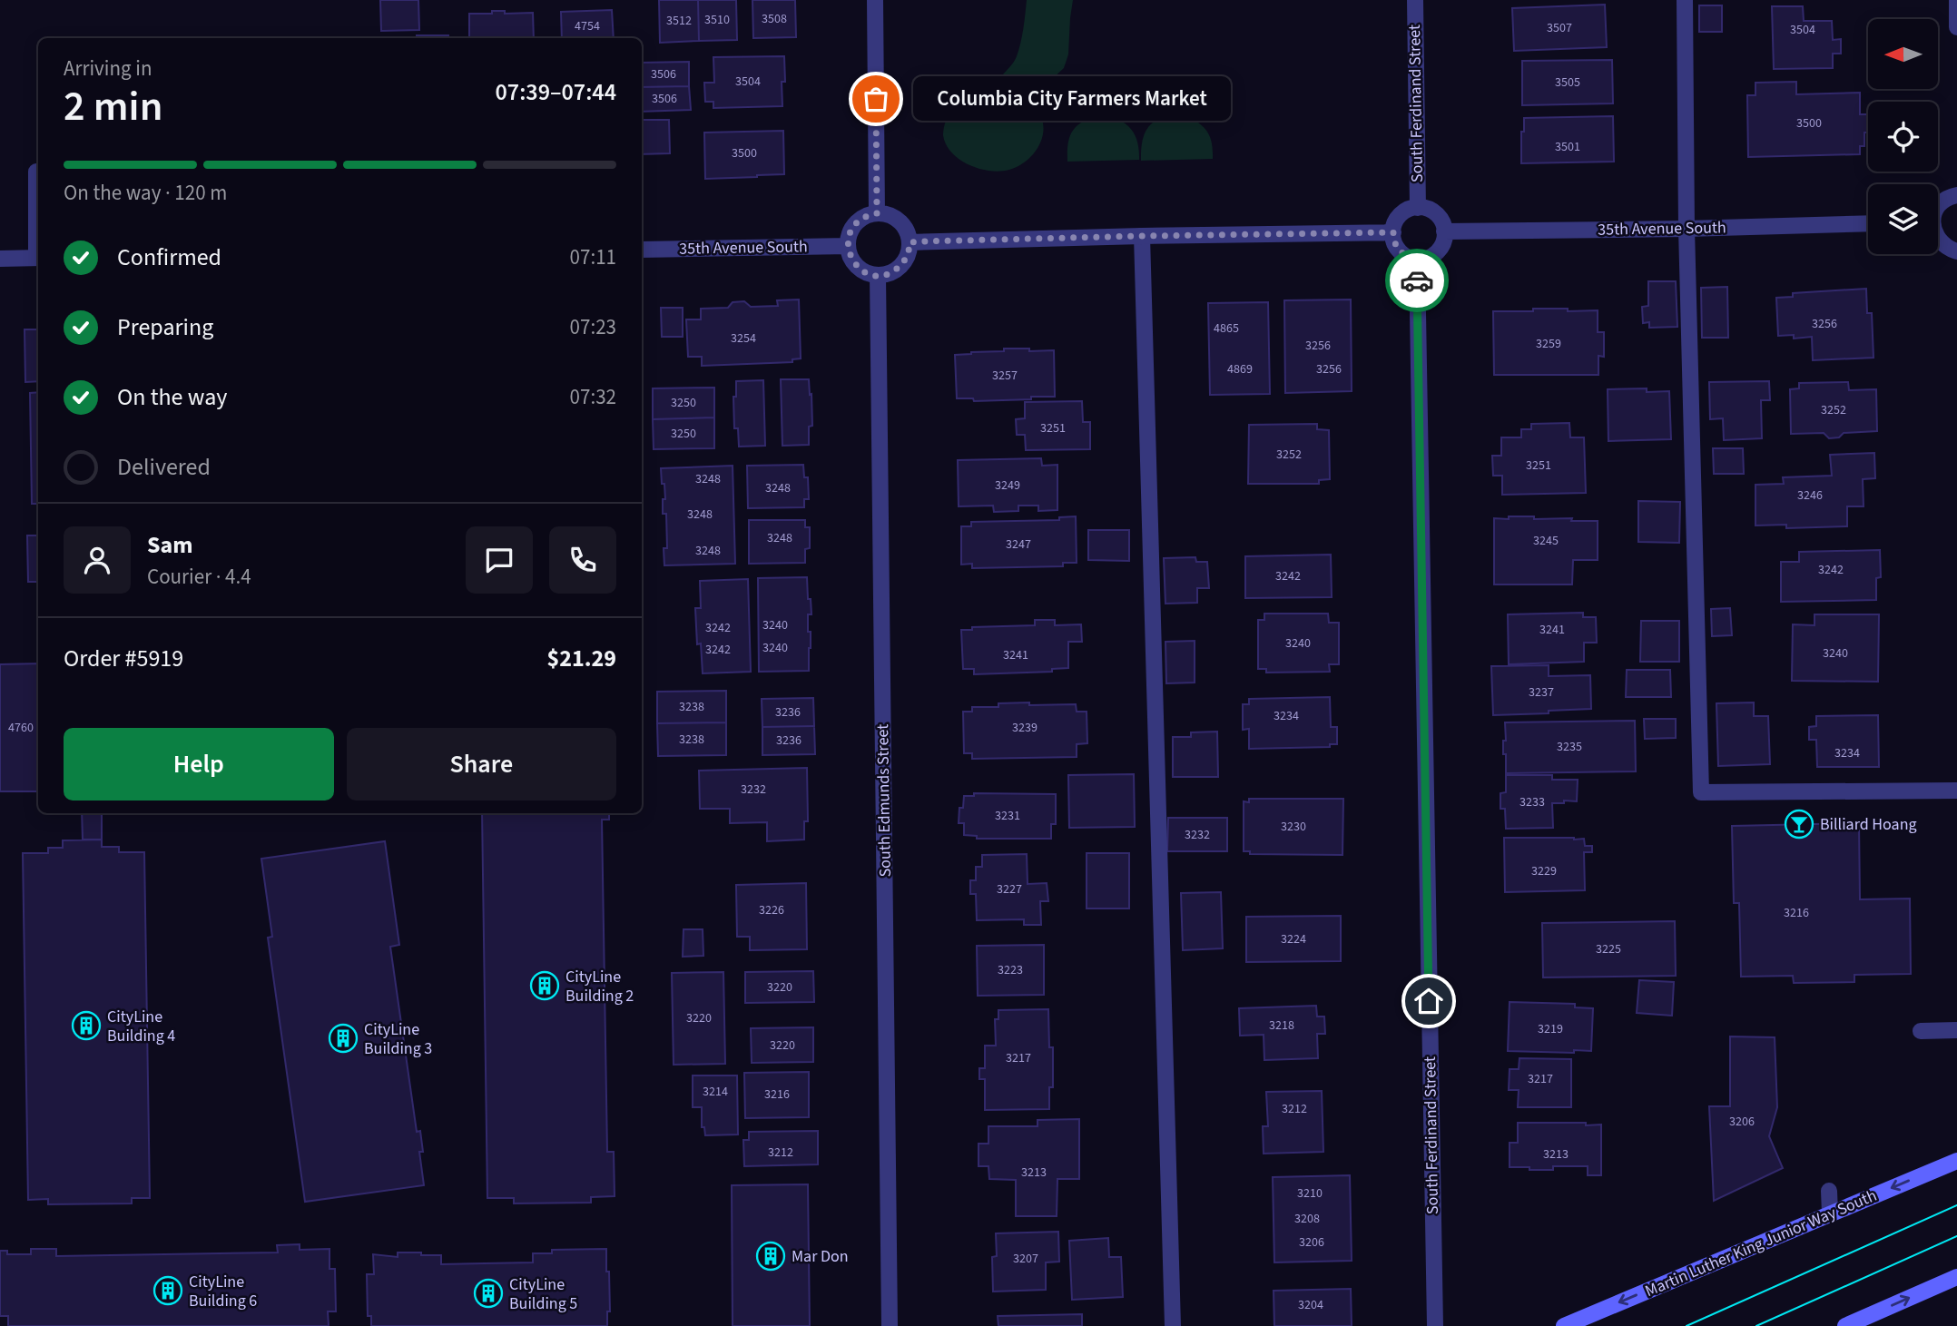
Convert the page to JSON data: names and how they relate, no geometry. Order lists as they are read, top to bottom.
{
  "streets": {
    "main road": ["Martin Luther King Junior Way South"],
    "street": ["South Ferdinand Street", "35th Avenue South", "South Edmunds Street"]
  },
  "crossings": [
    ["South Ferdinand Street", "35th Avenue South"],
    ["35th Avenue South", "South Edmunds Street"]
  ],
  "one_way": ["Martin Luther King Junior Way South"],
  "places": {
    "other": ["Columbia City Farmers Market"],
    "bar": ["Billiard Hoang"],
    "building": [
      "CityLine Building 2",
      "CityLine Building 4",
      "CityLine Building 3",
      "Mar Don",
      "CityLine Building 6",
      "CityLine Building 5"
    ]
  },
  "house_numbers": [
    "3508",
    "3510",
    "3512",
    "4754",
    "3507",
    "3504",
    "3506",
    "3504",
    "3505",
    "3506",
    "3500",
    "3501",
    "3500",
    "3256",
    "4865",
    "3254",
    "3259",
    "3256",
    "4869",
    "3256",
    "3257",
    "3250",
    "3252",
    "3251",
    "3250",
    "3252",
    "3251",
    "3248",
    "3249",
    "3248",
    "3246",
    "3248",
    "3248",
    "3245",
    "3247",
    "3248",
    "3242",
    "3242",
    "3240",
    "3242",
    "3241",
    "3240",
    "3240",
    "3242",
    "3240",
    "3241",
    "3237",
    "3238",
    "3236",
    "3234",
    "4760",
    "3239",
    "3238",
    "3236",
    "3235",
    "3234",
    "3232",
    "3233",
    "3231",
    "3230",
    "3232",
    "3229",
    "3227",
    "3226",
    "3216",
    "3224",
    "3225",
    "3223",
    "3220",
    "3220",
    "3218",
    "3219",
    "3220",
    "3217",
    "3217",
    "3214",
    "3216",
    "3212",
    "3206",
    "3212",
    "3213",
    "3213",
    "3210",
    "3208",
    "3206",
    "3207",
    "3204"
  ],
  "north": "left",
  "page": {
    "heading": ["2 min", "Arriving in", "07:39–07:44"],
    "panel": [
      "Sam",
      "Courier · 4.4",
      "Order #5919",
      "$21.29"
    ],
    "bubble": "Columbia City Farmers Market",
    "bar": "On the way · 120 m",
    "list": [
      ["Confirmed", "07:11"],
      ["Preparing", "07:23"],
      ["On the way", "07:32"],
      "Delivered"
    ],
    "buttons": ["Help", "Share"]
  }
}
